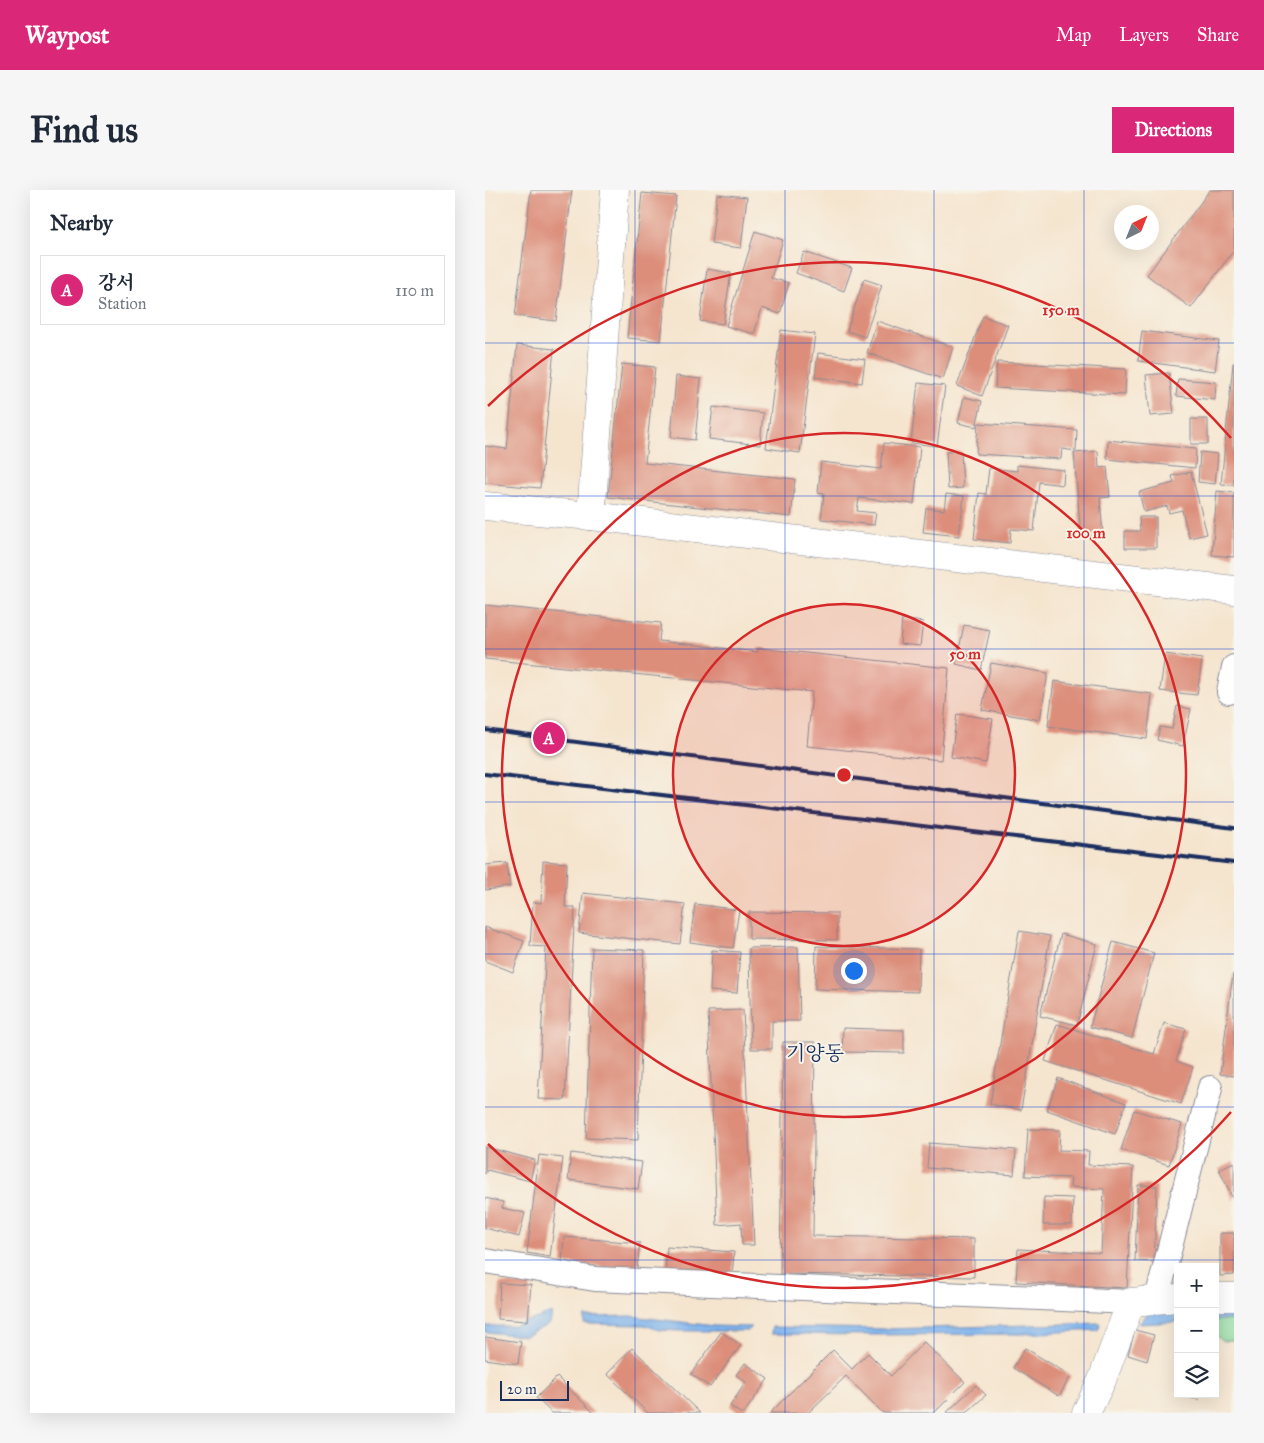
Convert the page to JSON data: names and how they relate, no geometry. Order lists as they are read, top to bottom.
{
  "districts": ["기양동"],
  "scale_bar": "20 m",
  "north": "top right",
  "page": {
    "header": "Waypost",
    "nav": ["Map", "Layers", "Share"],
    "buttons": "Directions",
    "title": "Find us",
    "heading": "Nearby",
    "list": [
      {
        "mark": "A",
        "name": "강서",
        "note": "Station",
        "value": "110 m"
      }
    ],
    "pins": "A",
    "map_buttons": ["+", "−"],
    "scale": "20 m"
  },
  "rings": ["150 m", "100 m", "50 m"]
}
